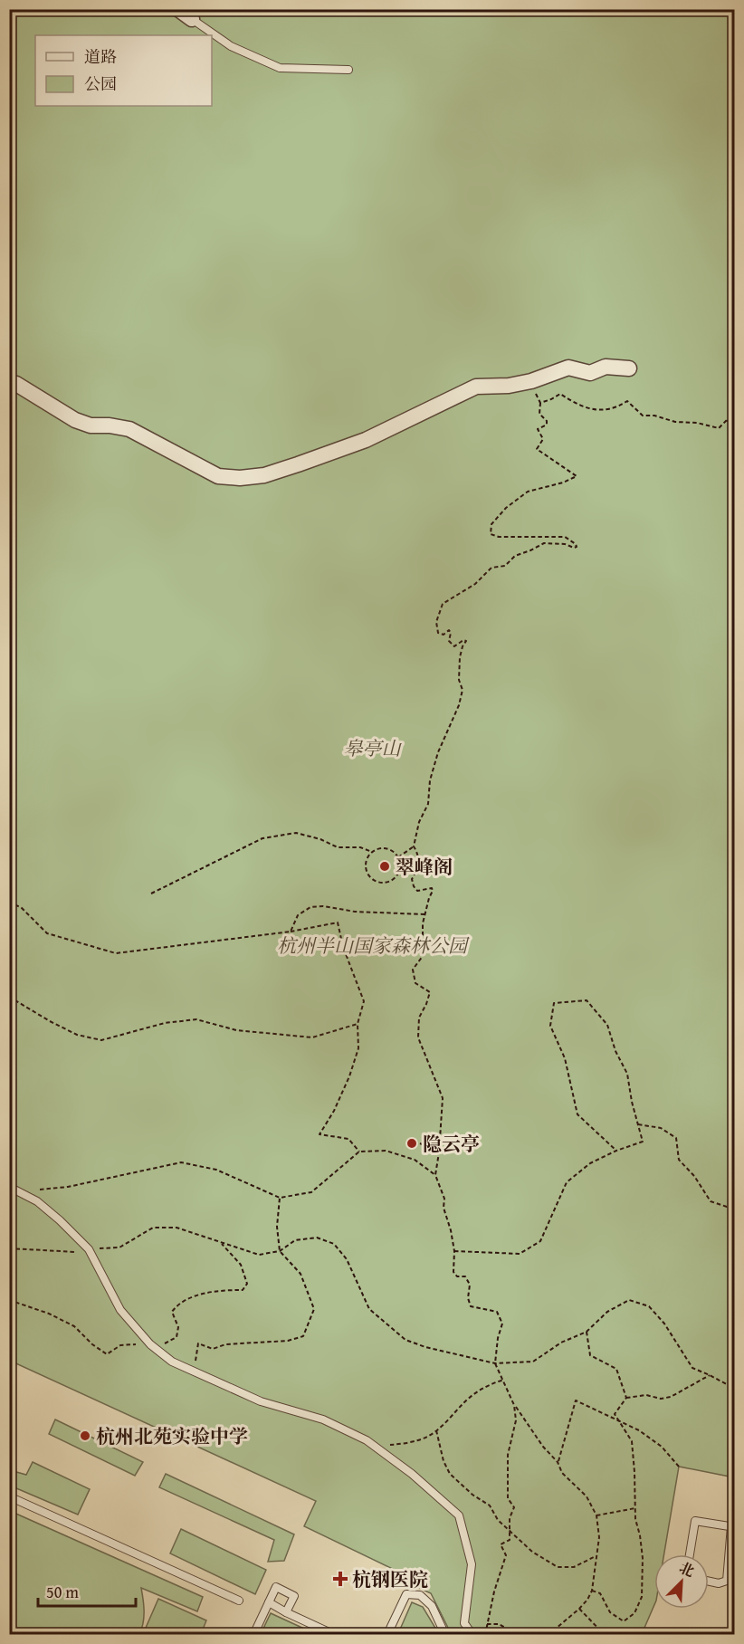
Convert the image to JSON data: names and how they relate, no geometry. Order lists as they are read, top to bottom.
{
  "parks": ["皋亭山", "杭州半山国家森林公园"],
  "places": {
    "other": ["翠峰阁", "隐云亭", "杭州北苑实验中学"],
    "health": ["杭钢医院"]
  },
  "legend": ["道路", "公园"],
  "scale_bar": "50 m",
  "north": "top right"
}
